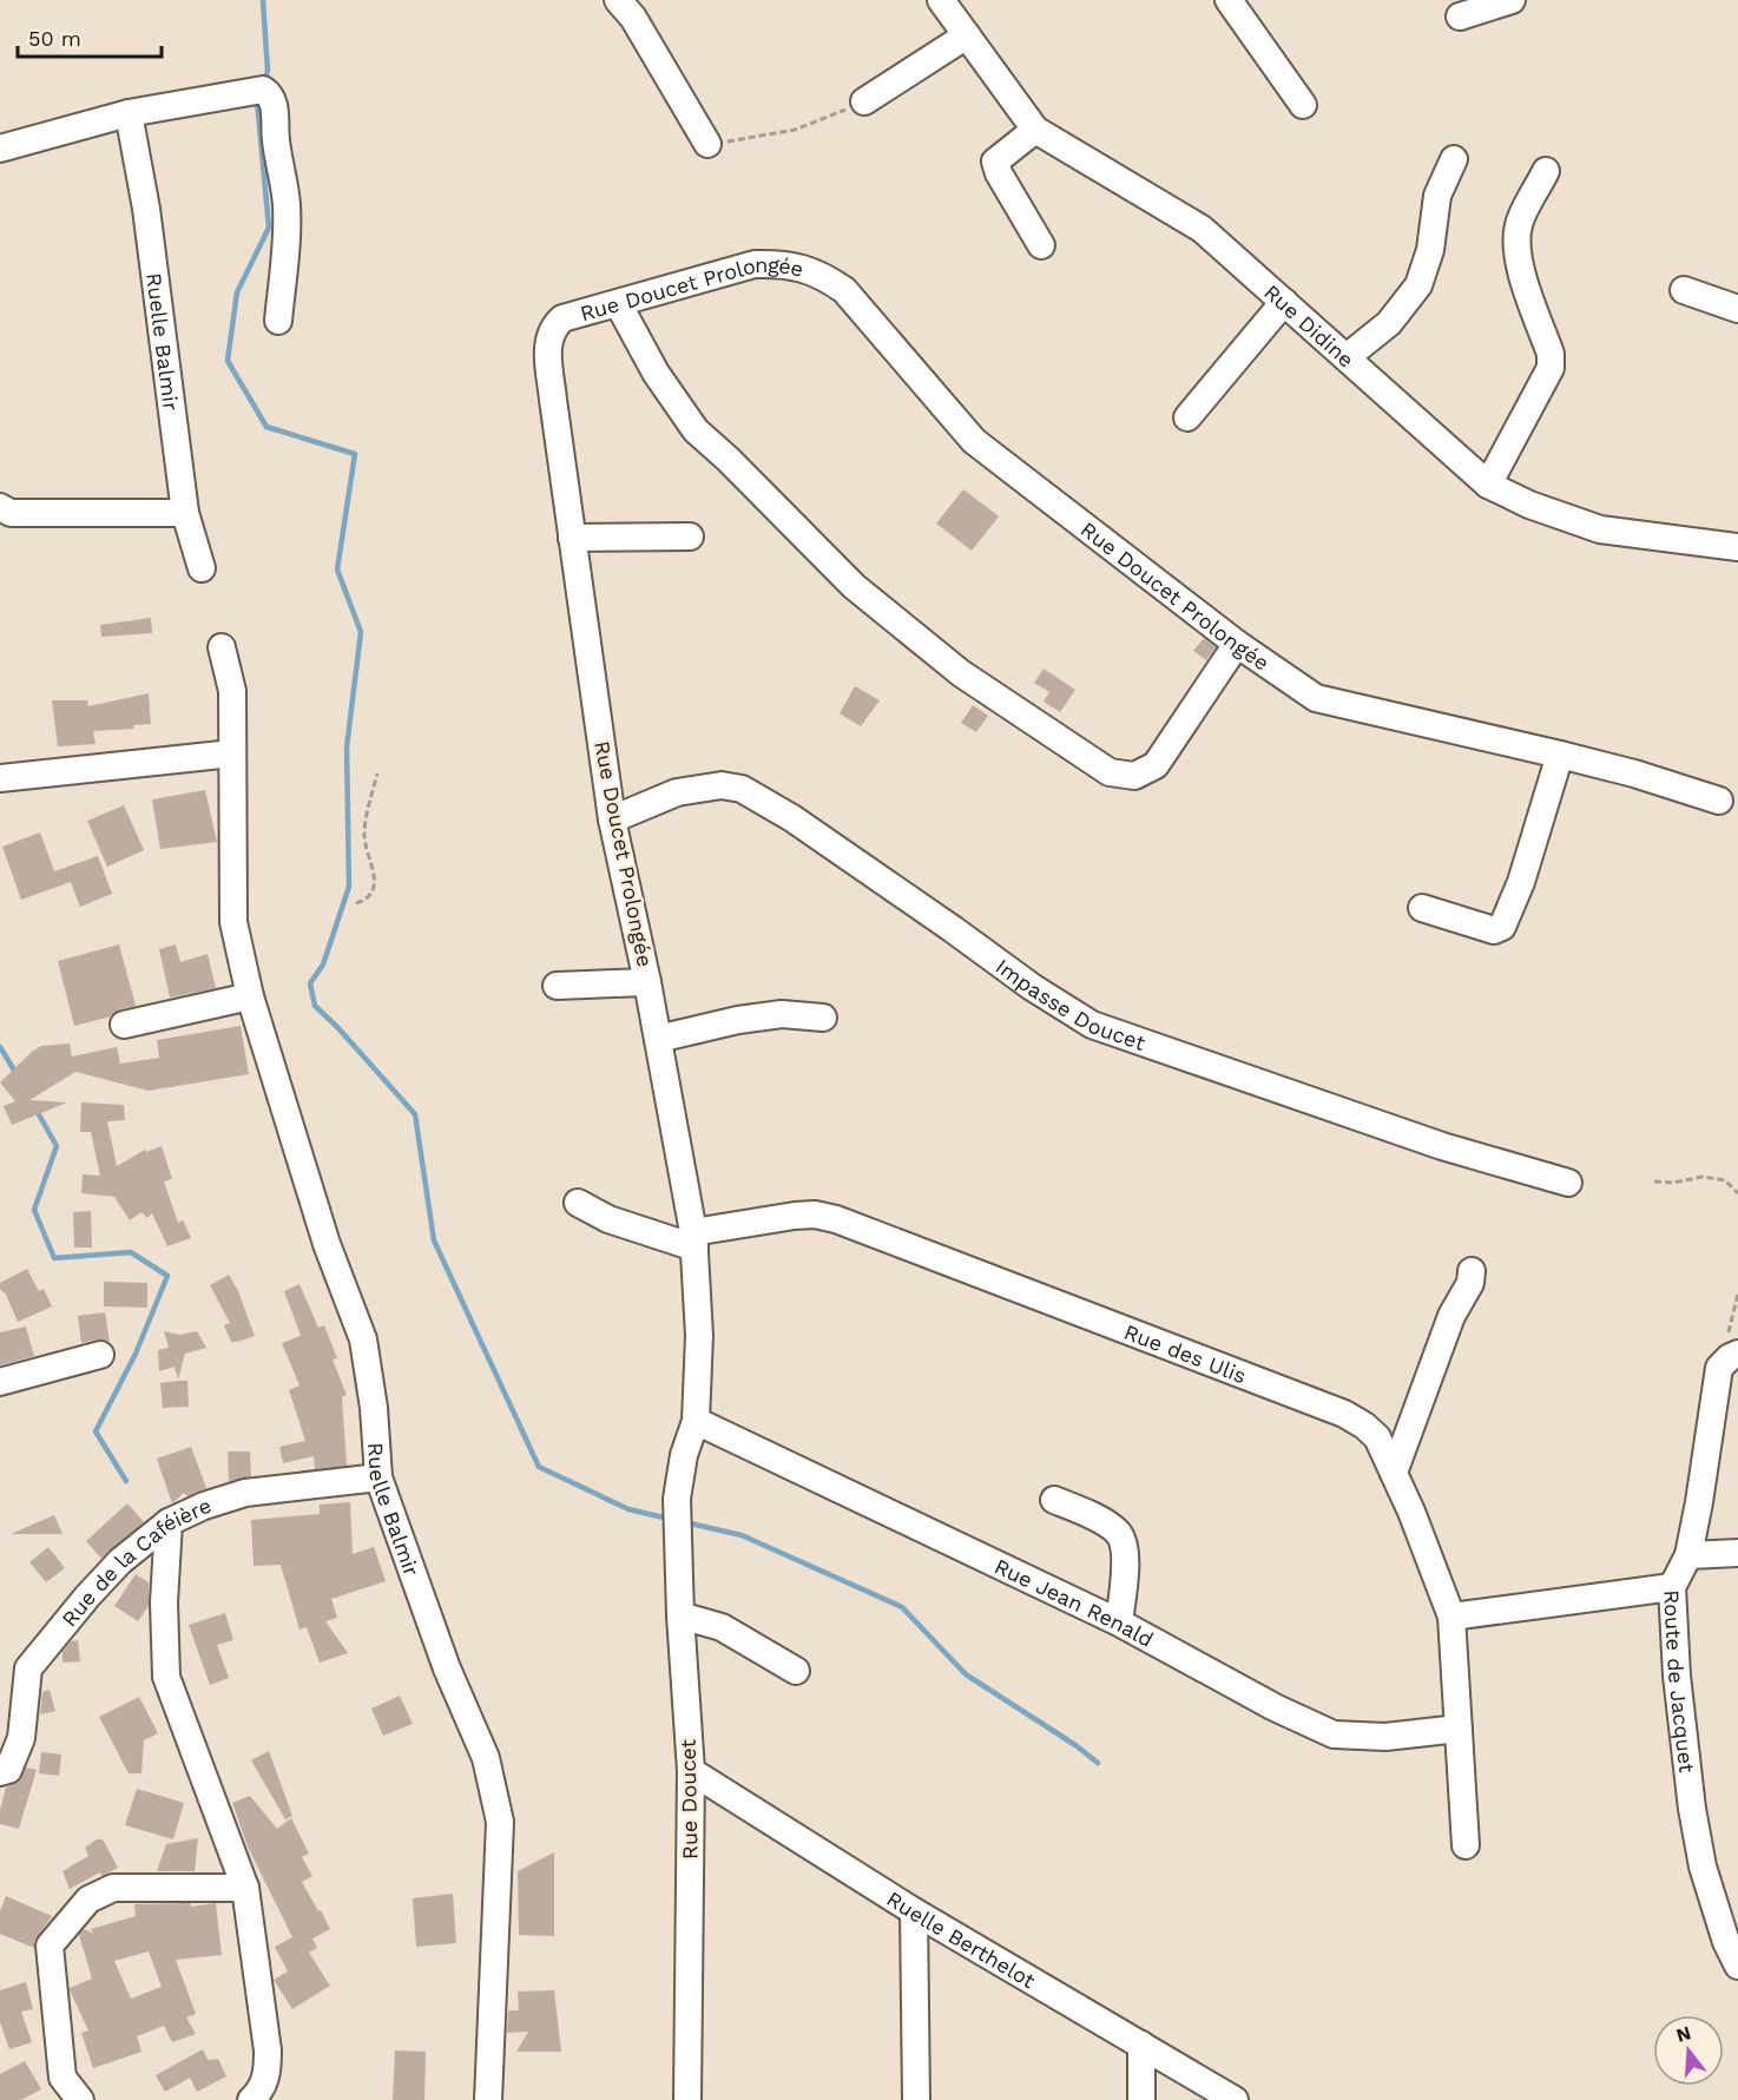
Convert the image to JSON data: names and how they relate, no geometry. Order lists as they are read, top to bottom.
{
  "streets": {
    "street": [
      "Rue Doucet Prolongée",
      "Rue Didine",
      "Ruelle Balmir",
      "Impasse Doucet",
      "Rue des Ulis",
      "Rue de la Caféière",
      "Rue Jean Renald",
      "Route de Jacquet",
      "Rue Doucet",
      "Ruelle Berthelot"
    ]
  },
  "crossings": [
    ["Rue Doucet Prolongée", "Impasse Doucet"],
    ["Rue Doucet Prolongée", "Rue des Ulis"],
    ["Rue Doucet Prolongée", "Rue Jean Renald"],
    ["Rue Doucet Prolongée", "Rue Doucet"],
    ["Ruelle Balmir", "Rue de la Caféière"],
    ["Rue des Ulis", "Rue Jean Renald"],
    ["Rue Doucet", "Ruelle Berthelot"]
  ],
  "scale_bar": "50 m",
  "north": "top"
}
